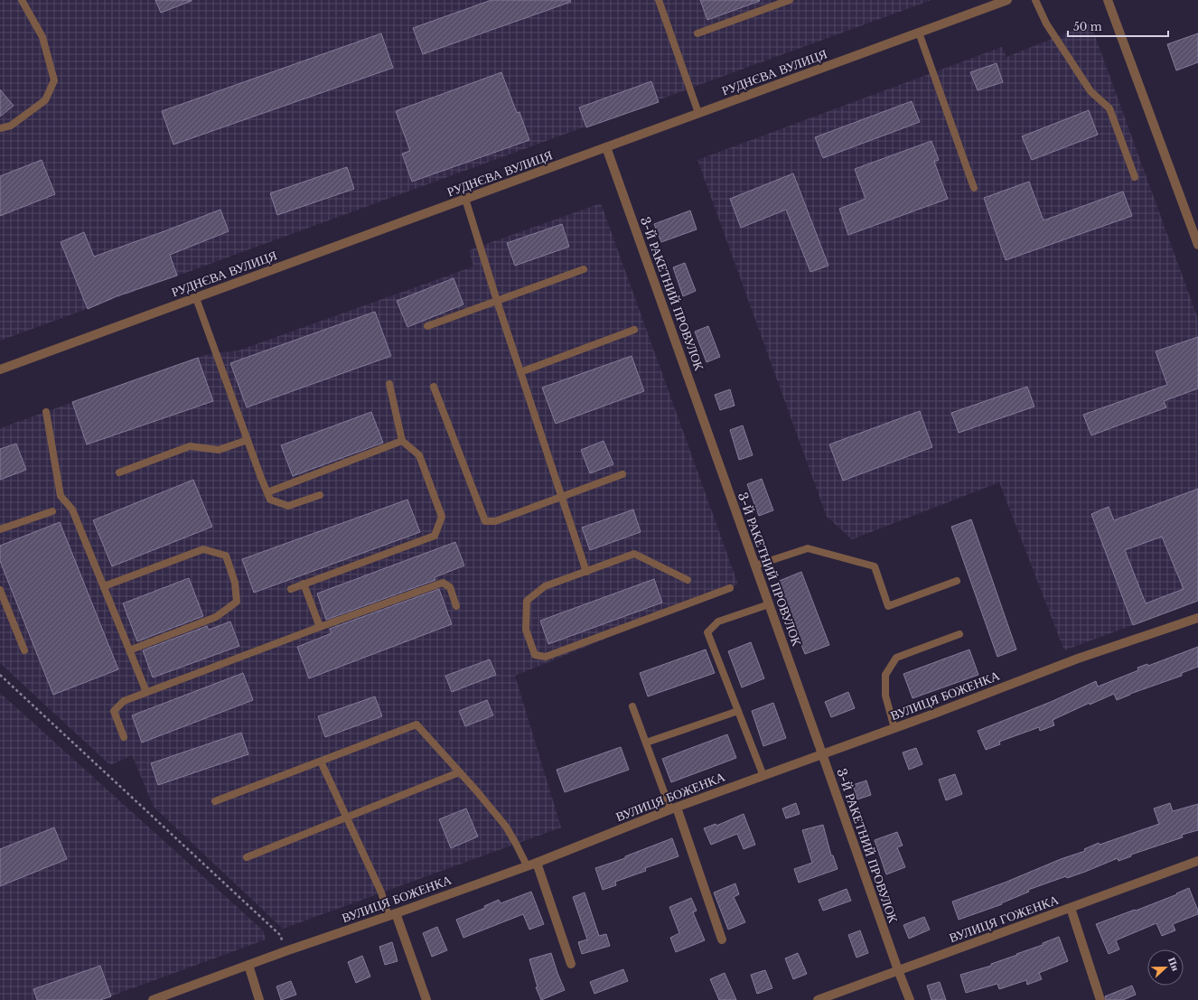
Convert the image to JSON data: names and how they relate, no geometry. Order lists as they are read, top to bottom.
{
  "streets": {
    "street": [
      "РУДНЄВА ВУЛИЦЯ",
      "3-Й РАКЕТНИЙ ПРОВУЛОК",
      "ВУЛИЦЯ БОЖЕНКА",
      "ВУЛИЦЯ ГОЖЕНКА"
    ]
  },
  "crossings": [
    ["РУДНЄВА ВУЛИЦЯ", "3-Й РАКЕТНИЙ ПРОВУЛОК"],
    ["3-Й РАКЕТНИЙ ПРОВУЛОК", "ВУЛИЦЯ БОЖЕНКА"],
    ["3-Й РАКЕТНИЙ ПРОВУЛОК", "ВУЛИЦЯ ГОЖЕНКА"]
  ],
  "scale_bar": "50 m",
  "north": "right"
}
